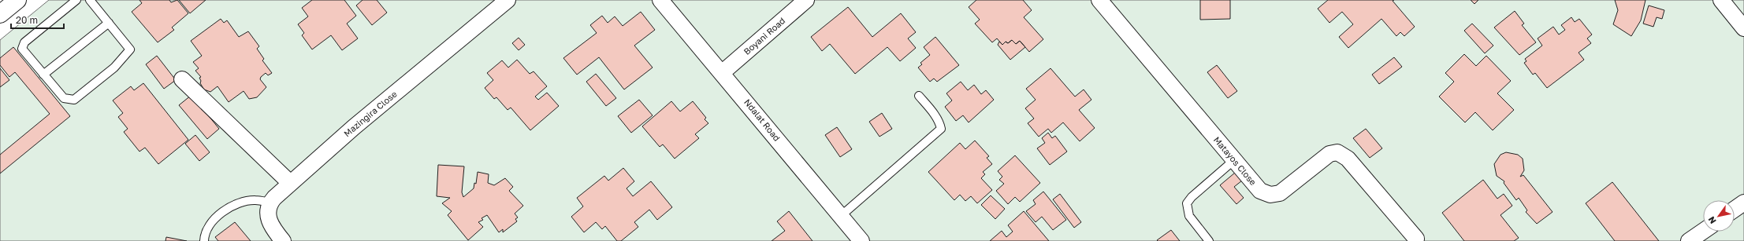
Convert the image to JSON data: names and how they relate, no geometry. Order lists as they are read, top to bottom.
{
  "streets": {
    "street": [
      "Boyani Road",
      "Mazingira Close",
      "Ndalat Road",
      "Matayos Close"
    ]
  },
  "crossings": [
    ["Boyani Road", "Ndalat Road"]
  ],
  "scale_bar": "20 m",
  "north": "bottom left"
}
